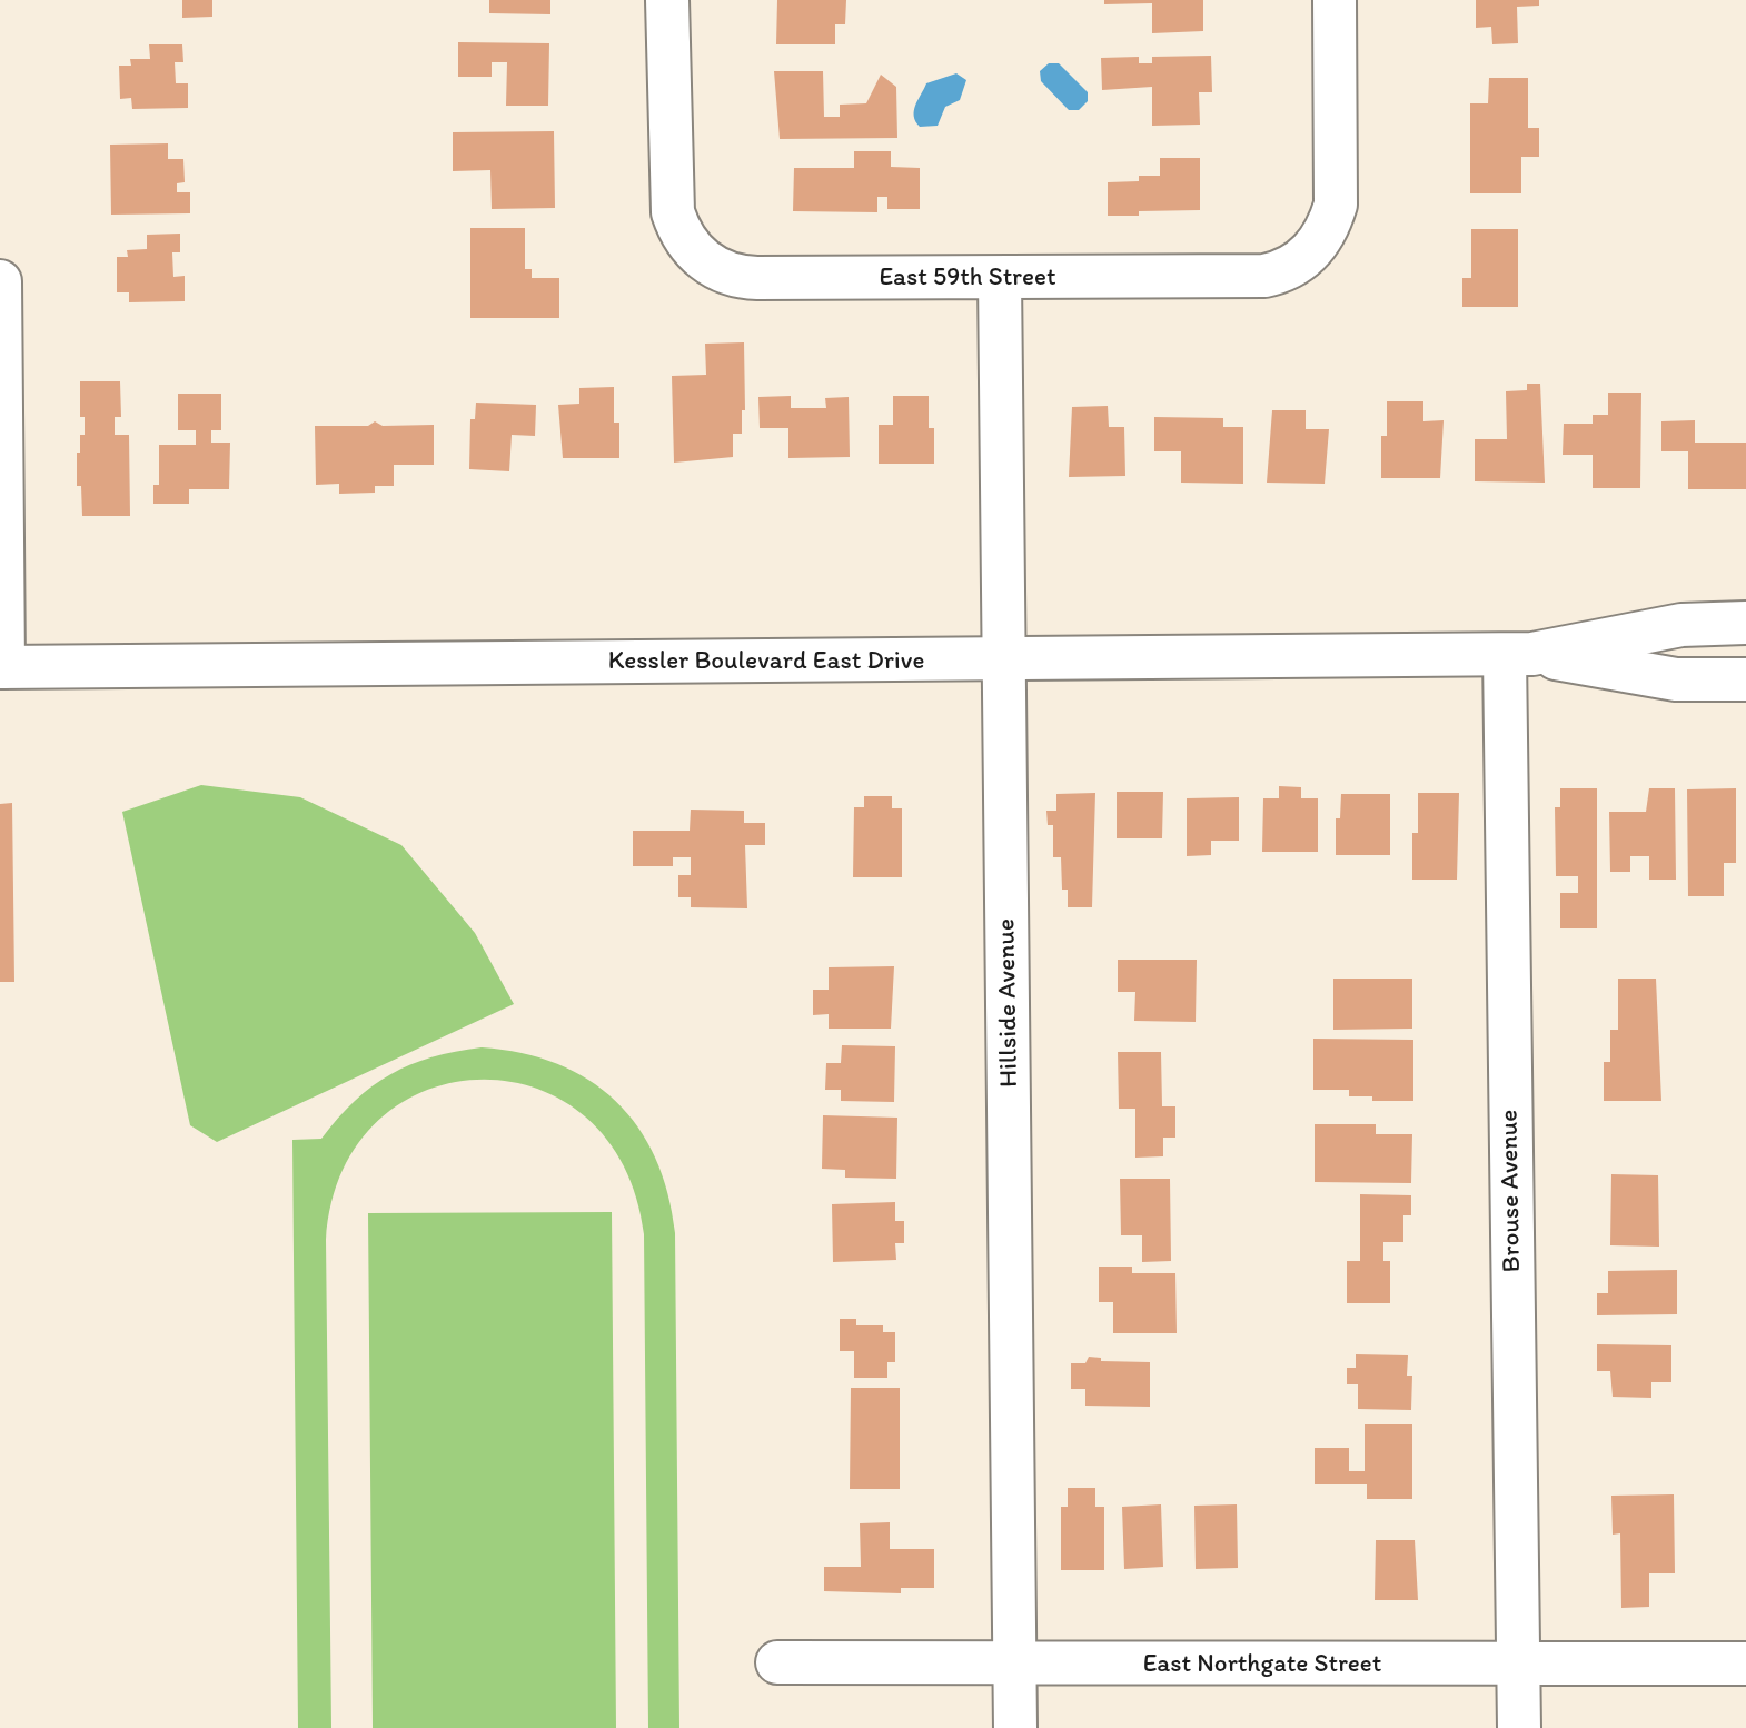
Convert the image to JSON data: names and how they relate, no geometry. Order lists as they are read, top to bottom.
{
  "streets": {
    "street": [
      "East 59th Street",
      "Kessler Boulevard East Drive",
      "Hillside Avenue",
      "Brouse Avenue",
      "East Northgate Street"
    ]
  },
  "crossings": [
    ["East 59th Street", "Hillside Avenue"],
    ["Kessler Boulevard East Drive", "Hillside Avenue"],
    ["Kessler Boulevard East Drive", "Brouse Avenue"],
    ["Hillside Avenue", "East Northgate Street"],
    ["Brouse Avenue", "East Northgate Street"]
  ]
}
